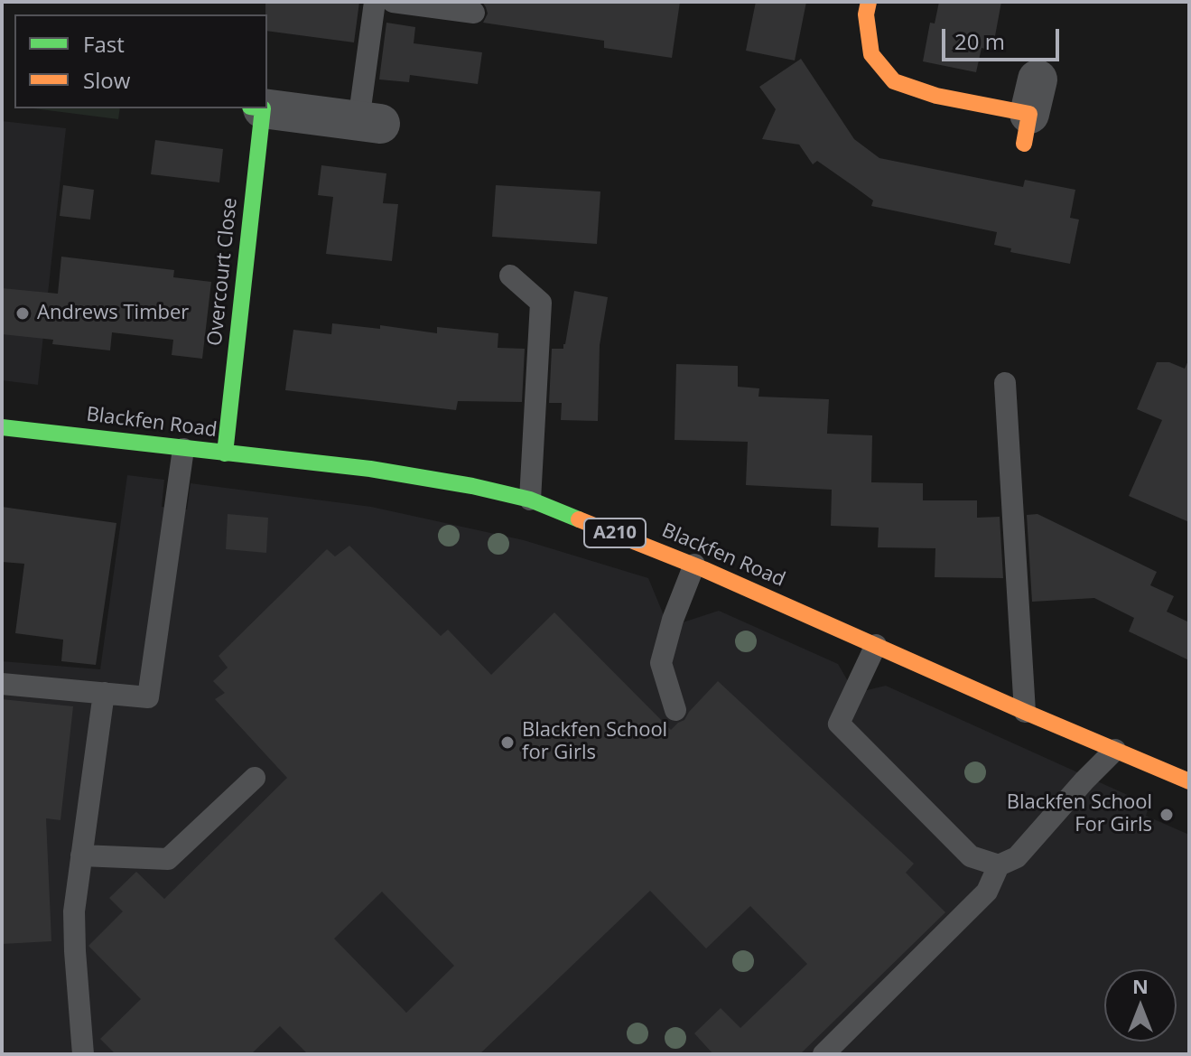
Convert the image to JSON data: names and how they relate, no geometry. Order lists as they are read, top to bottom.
{
  "streets": {
    "main road": ["Overcourt Close", "Blackfen Road", "A210"]
  },
  "crossings": [
    ["Overcourt Close", "Blackfen Road"]
  ],
  "places": ["Andrews Timber", "Blackfen School for Girls", "Blackfen School For Girls"],
  "legend": ["Fast", "Slow"],
  "scale_bar": "20 m",
  "north": "top"
}
